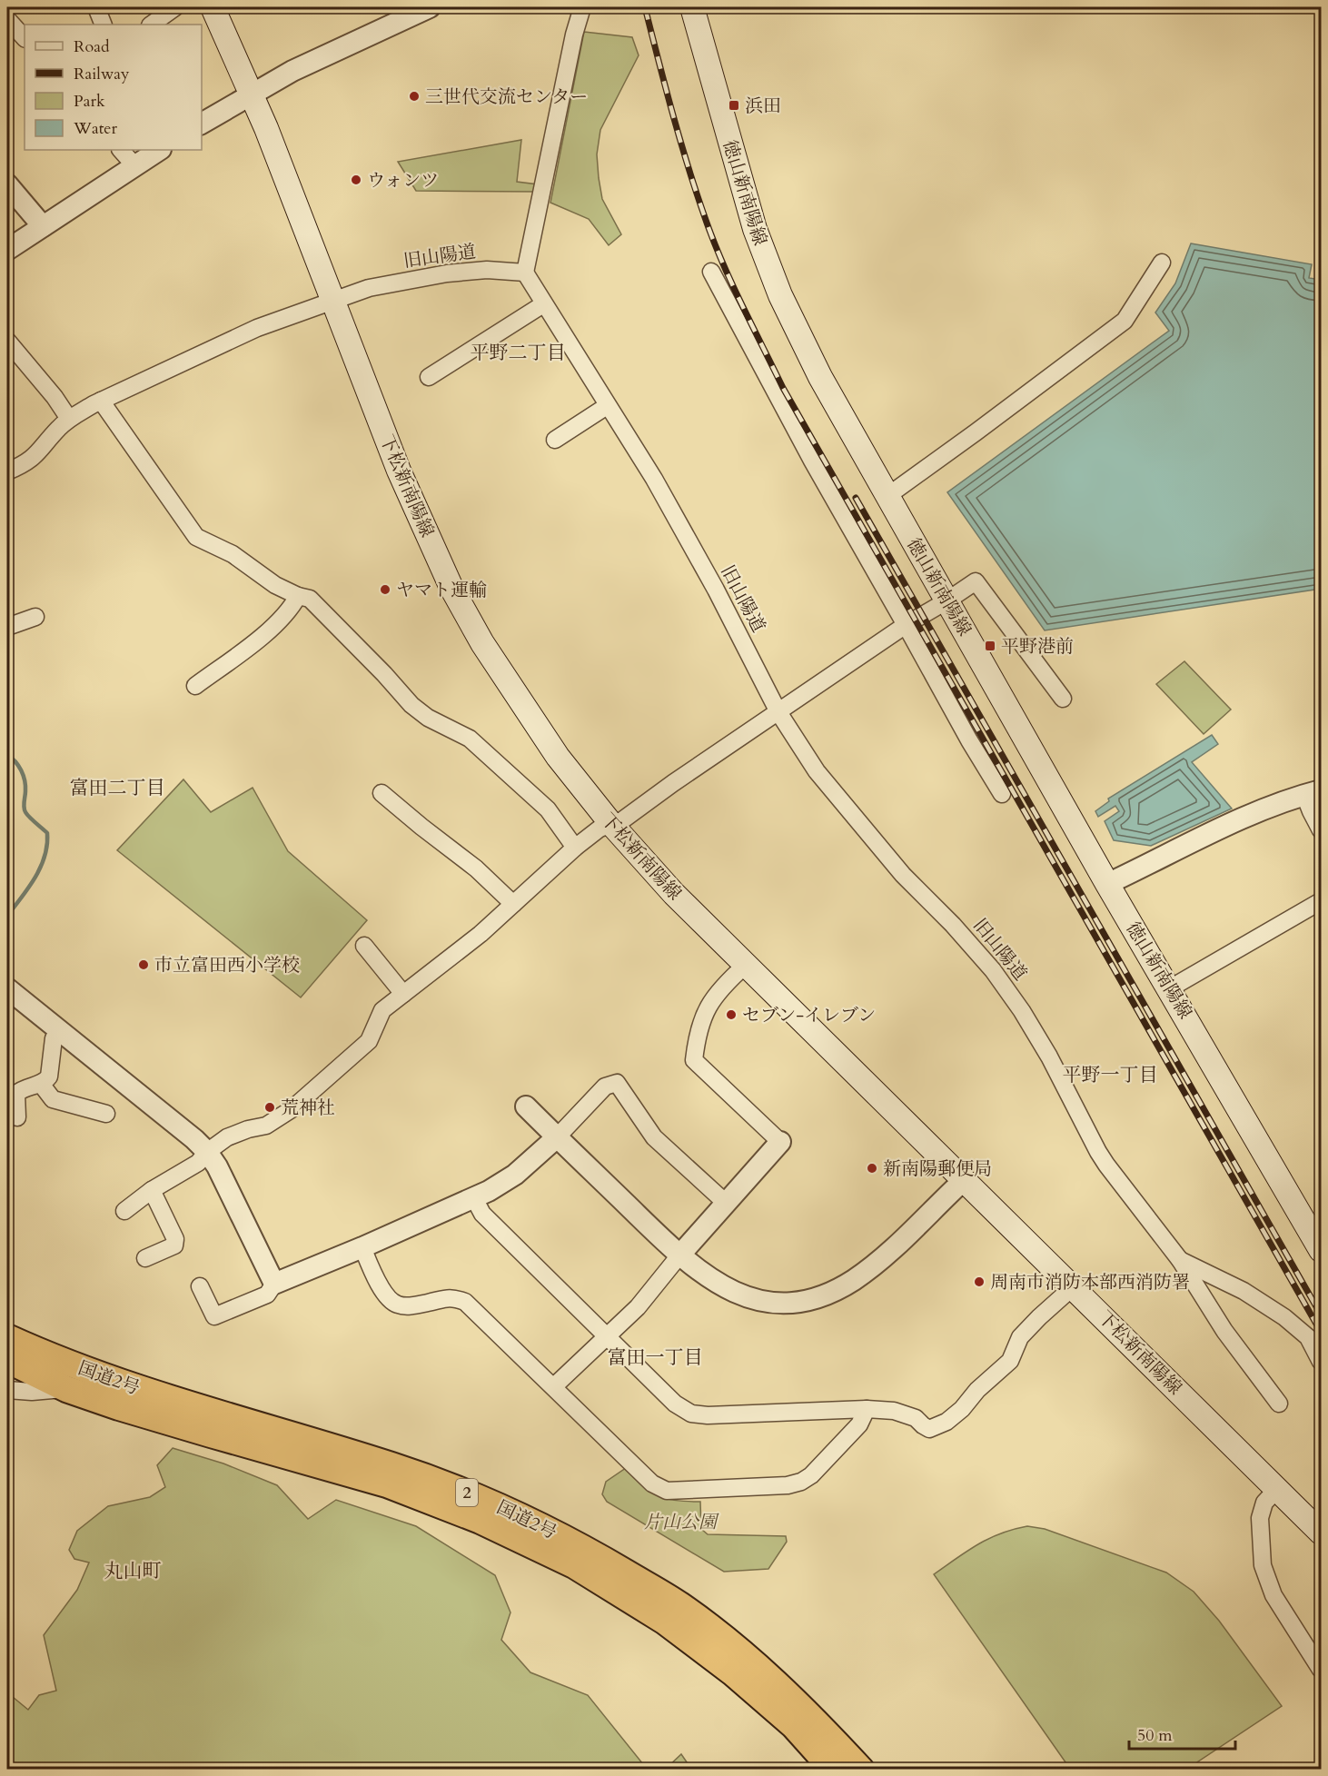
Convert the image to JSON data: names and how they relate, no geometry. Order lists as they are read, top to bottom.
{
  "streets": {
    "highway": ["国道2号", "2"],
    "main road": ["徳山新南陽線", "下松新南陽線"],
    "street": ["旧山陽道"]
  },
  "crossings": [
    ["旧山陽道", "下松新南陽線"]
  ],
  "districts": [
    "平野二丁目",
    "富田二丁目",
    "平野一丁目",
    "富田一丁目",
    "丸山町"
  ],
  "parks": ["片山公園"],
  "places": {
    "other": [
      "三世代交流センター",
      "ウォンツ",
      "ヤマト運輸",
      "市立富田西小学校",
      "セブン-イレブン",
      "荒神社",
      "新南陽郵便局",
      "周南市消防本部西消防署"
    ],
    "transit": ["浜田", "平野港前"]
  },
  "legend": [
    "Road",
    "Railway",
    "Park",
    "Water"
  ],
  "scale_bar": "50 m"
}
